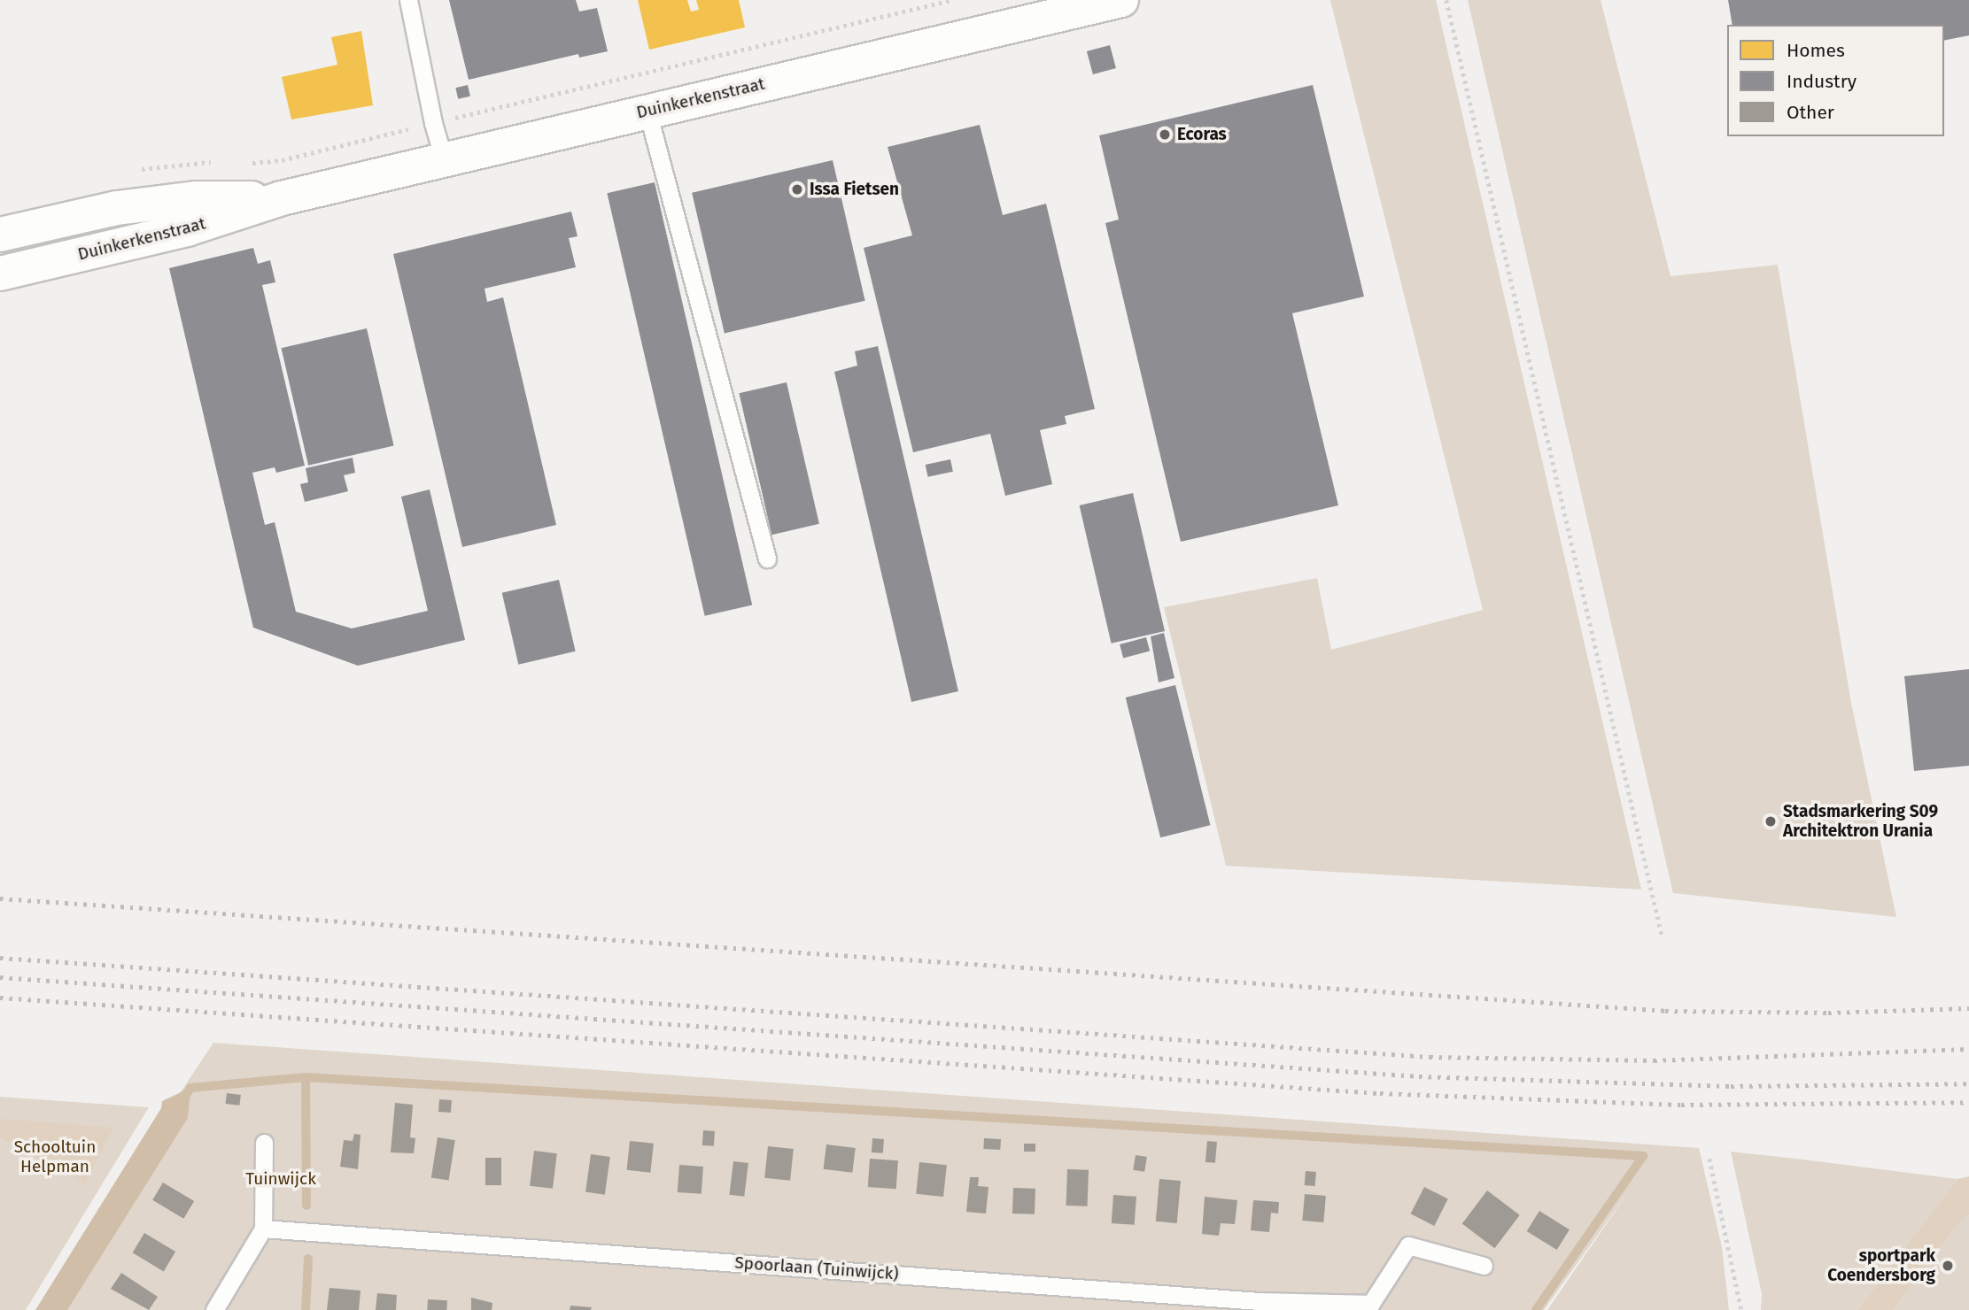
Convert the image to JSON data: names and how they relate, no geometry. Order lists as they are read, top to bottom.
{
  "streets": {
    "main road": ["Duinkerkenstraat"],
    "lane": ["Spoorlaan (Tuinwijck)"]
  },
  "parks": ["Schooltuin Helpman", "Tuinwijck"],
  "places": [
    "Ecoras",
    "Issa Fietsen",
    "Stadsmarkering S09 Architektron Urania",
    "sportpark Coendersborg"
  ],
  "legend": ["Homes", "Industry", "Other"]
}
